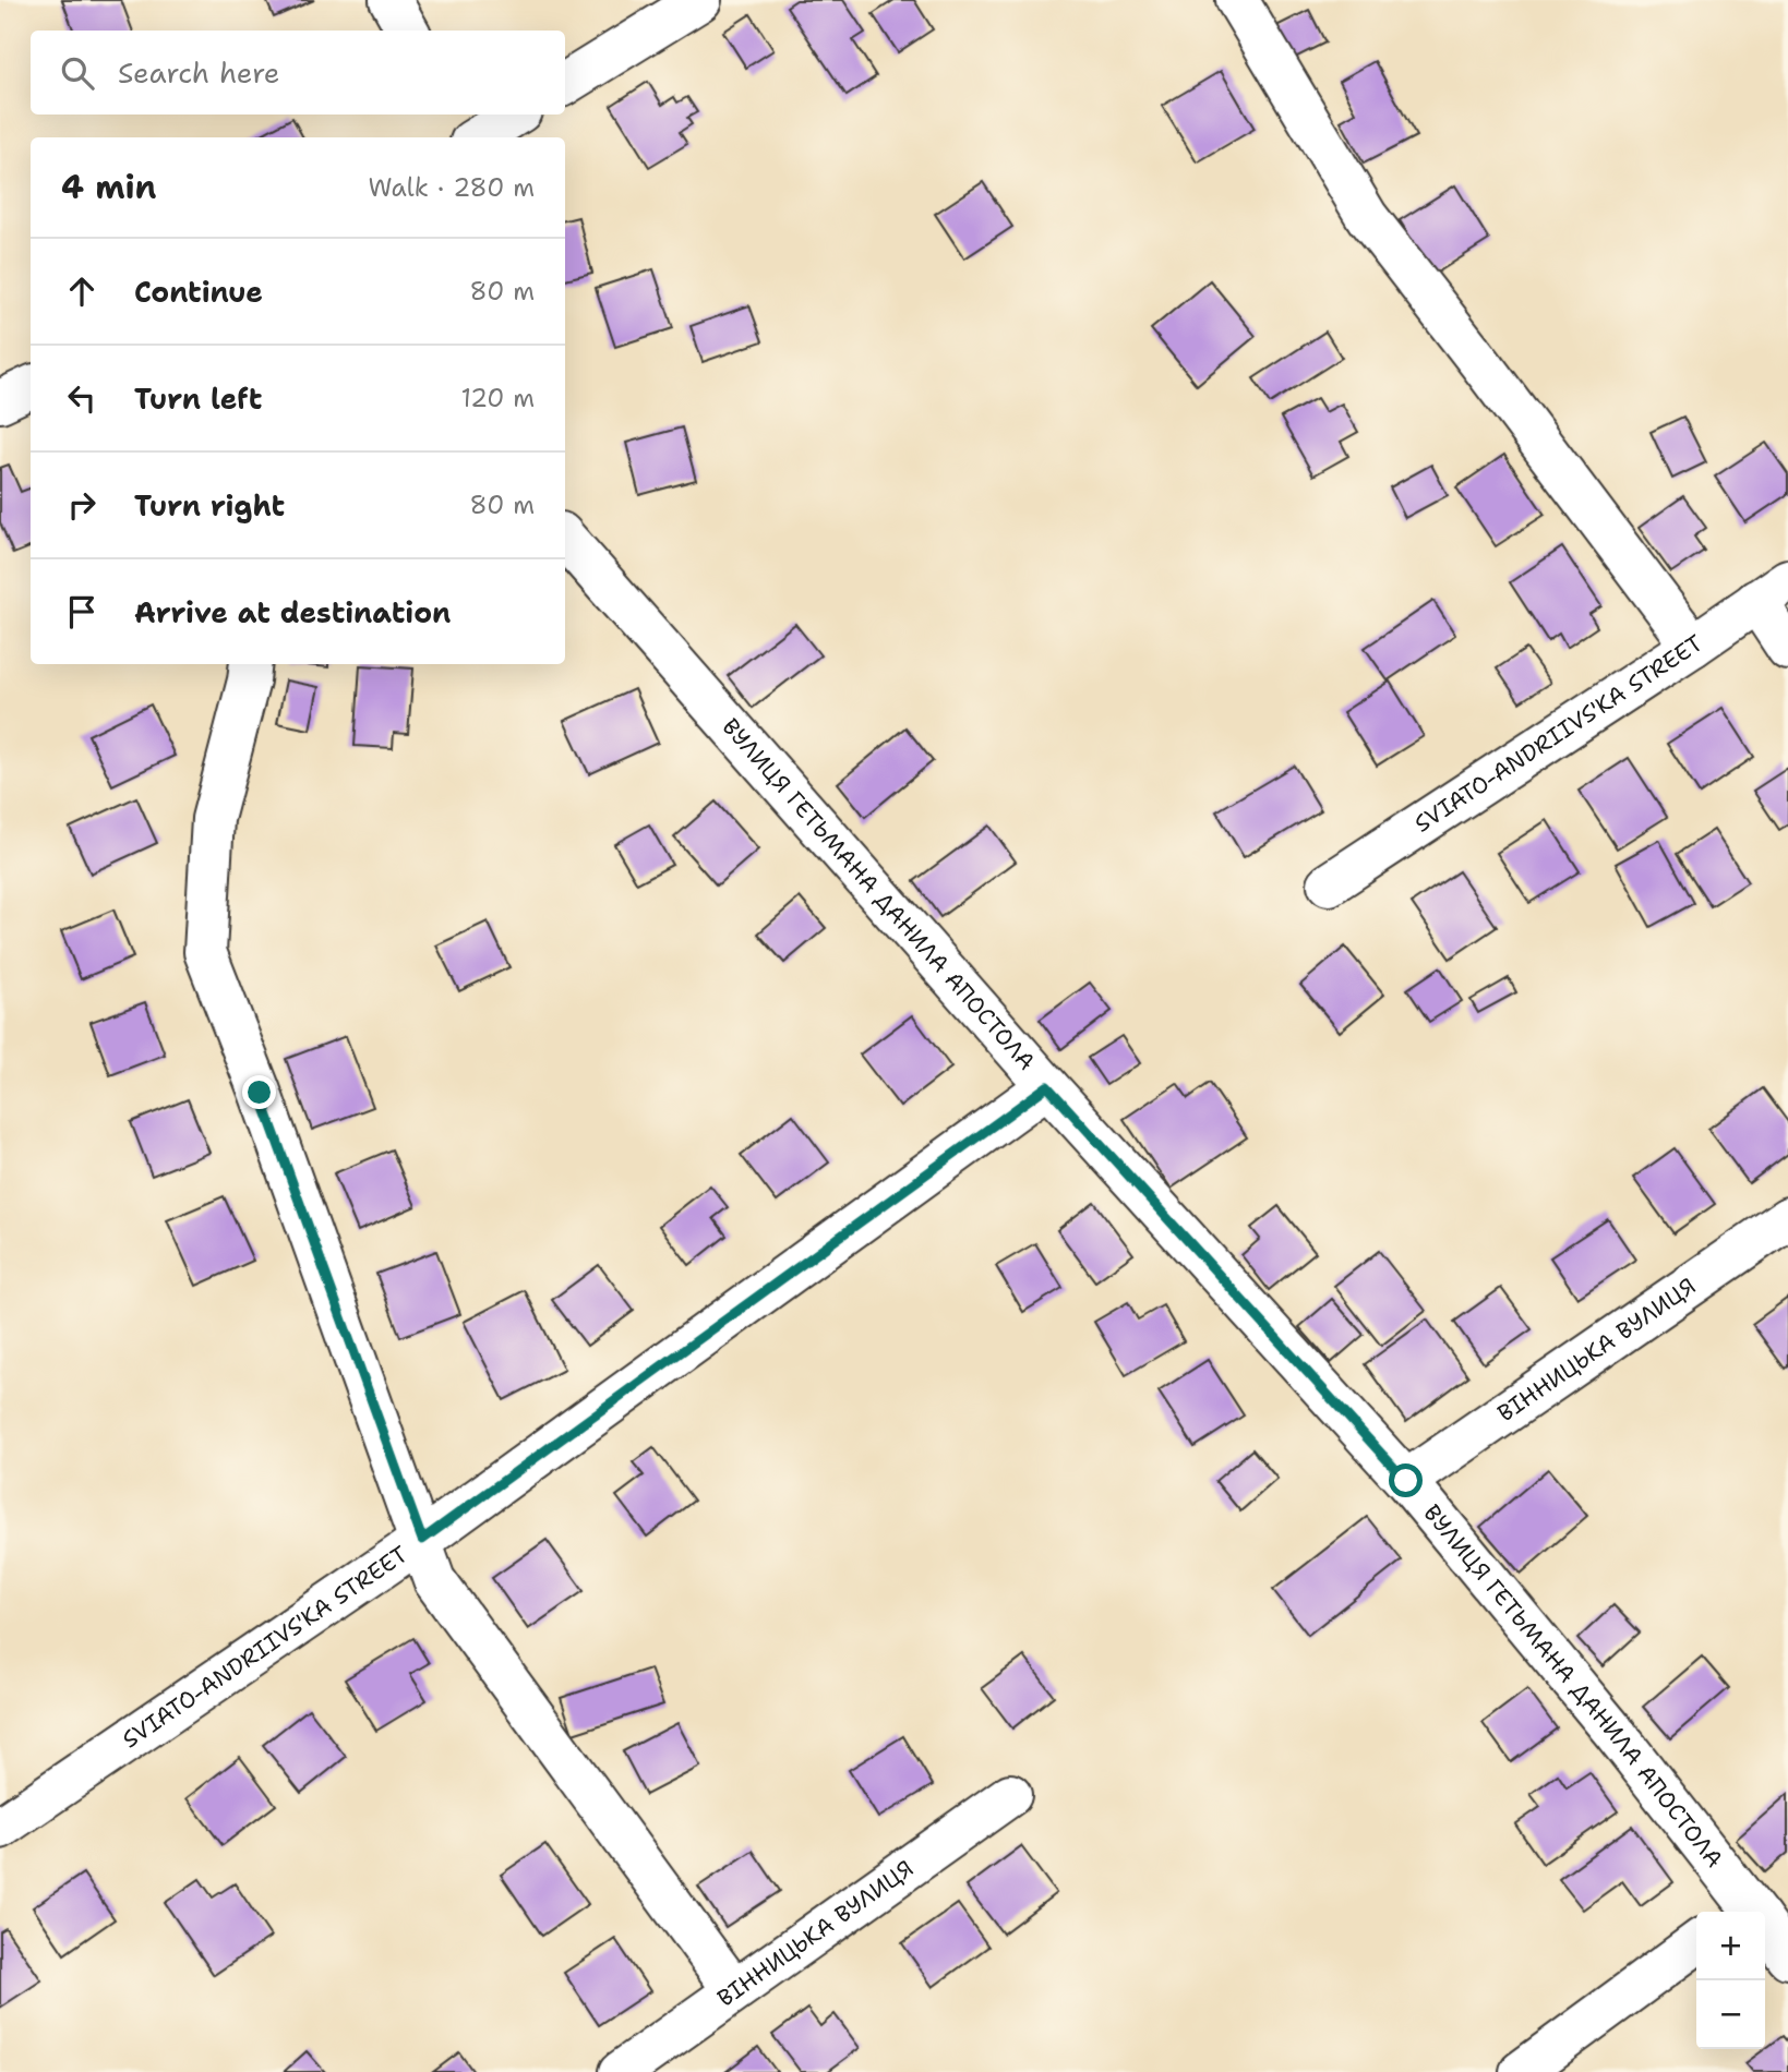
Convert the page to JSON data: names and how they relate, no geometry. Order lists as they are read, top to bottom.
{
  "streets": {
    "street": ["SVIATO-ANDRIIVS'KA STREET", "ВУЛИЦЯ ГЕТЬМАНА ДАНИЛА АПОСТОЛА", "ВІННИЦЬКА ВУЛИЦЯ"]
  },
  "crossings": [
    ["SVIATO-ANDRIIVS'KA STREET", "ВУЛИЦЯ ГЕТЬМАНА ДАНИЛА АПОСТОЛА"],
    ["ВУЛИЦЯ ГЕТЬМАНА ДАНИЛА АПОСТОЛА", "ВІННИЦЬКА ВУЛИЦЯ"]
  ],
  "page": {
    "search": "Search here",
    "heading": ["4 min", "Walk · 280 m"],
    "list": [
      ["Continue", "80 m"],
      ["Turn left", "120 m"],
      ["Turn right", "80 m"],
      "Arrive at destination"
    ],
    "map_buttons": ["+", "−"]
  }
}
